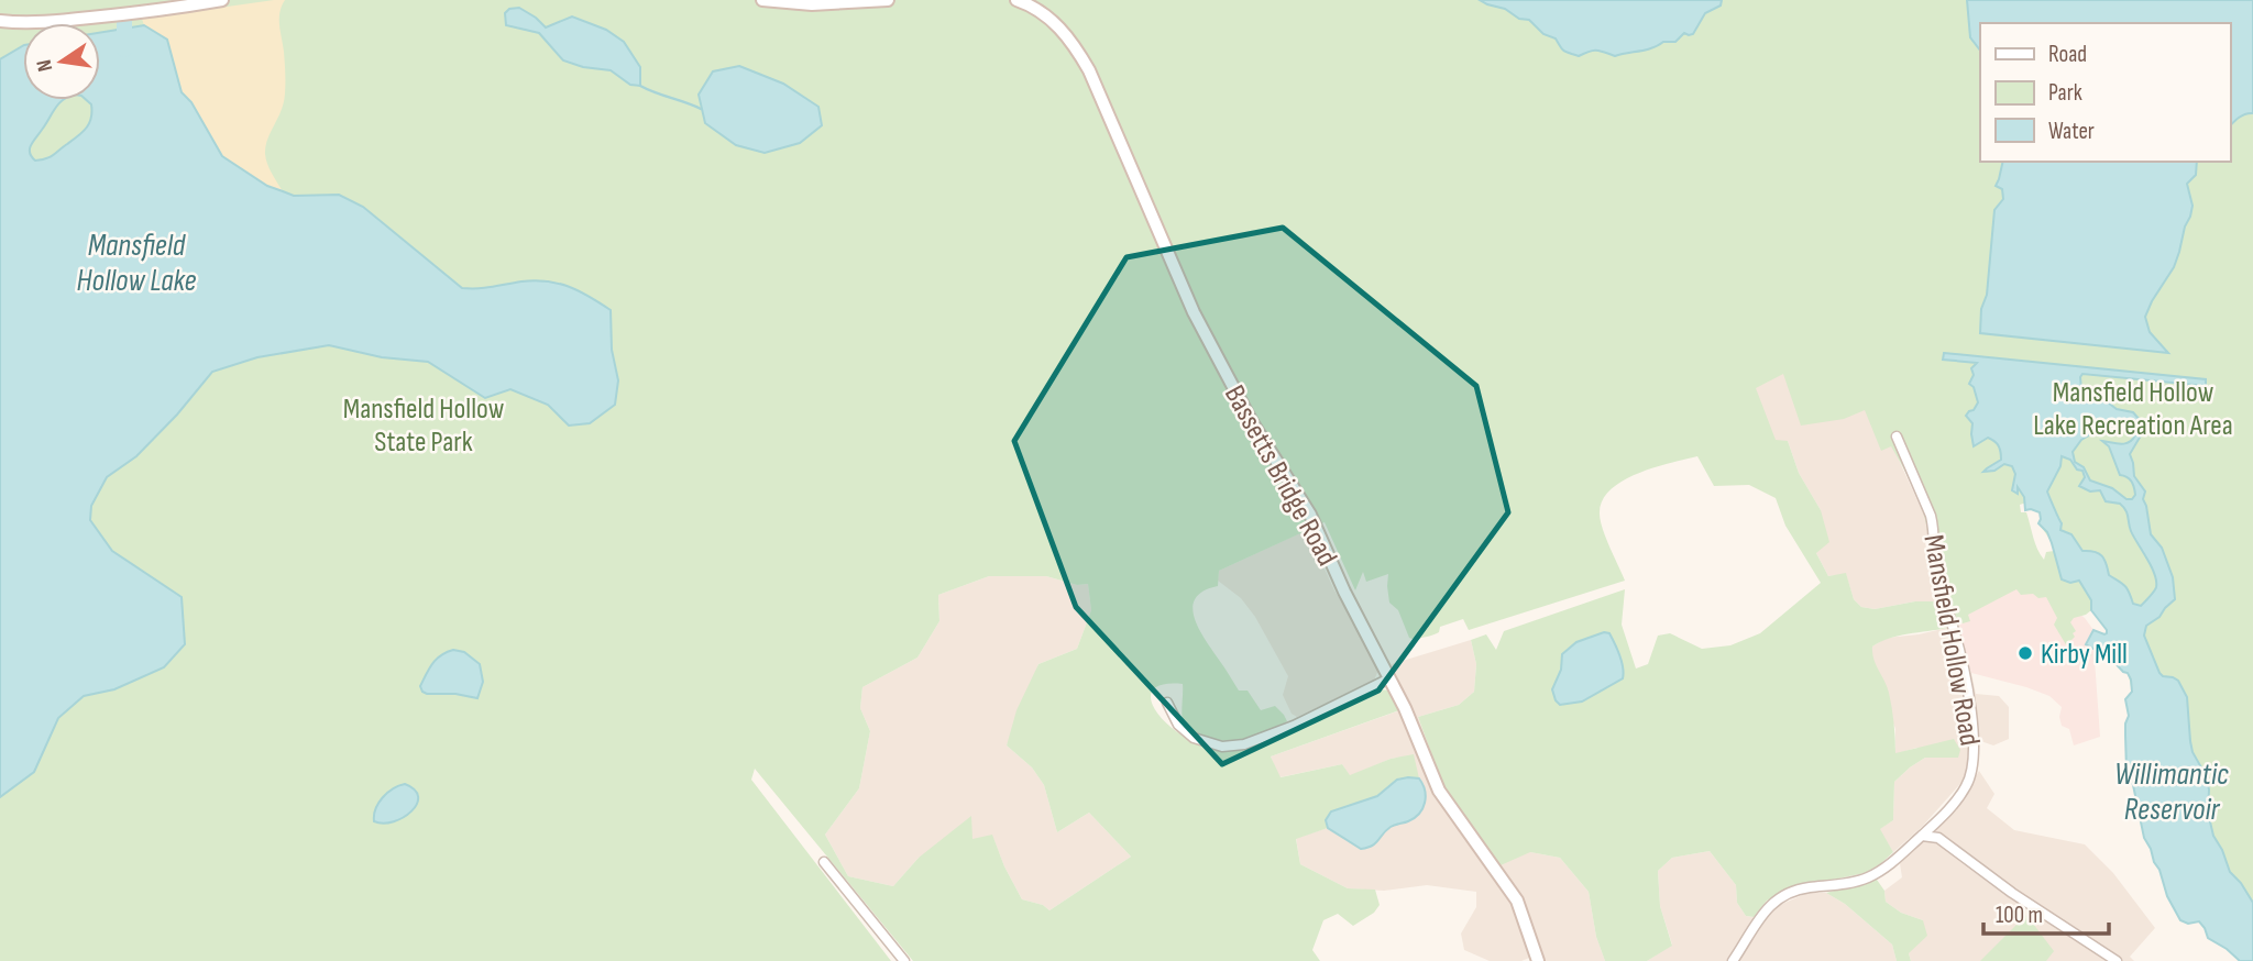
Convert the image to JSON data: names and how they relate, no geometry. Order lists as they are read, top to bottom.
{
  "streets": {
    "street": ["Bassetts Bridge Road", "Mansfield Hollow Road"]
  },
  "water": ["Mansfield Hollow Lake", "Willimantic Reservoir"],
  "parks": ["Mansfield Hollow Lake Recreation Area", "Mansfield Hollow State Park"],
  "places": ["Kirby Mill"],
  "legend": ["Road", "Park", "Water"],
  "scale_bar": "100 m",
  "north": "left"
}
